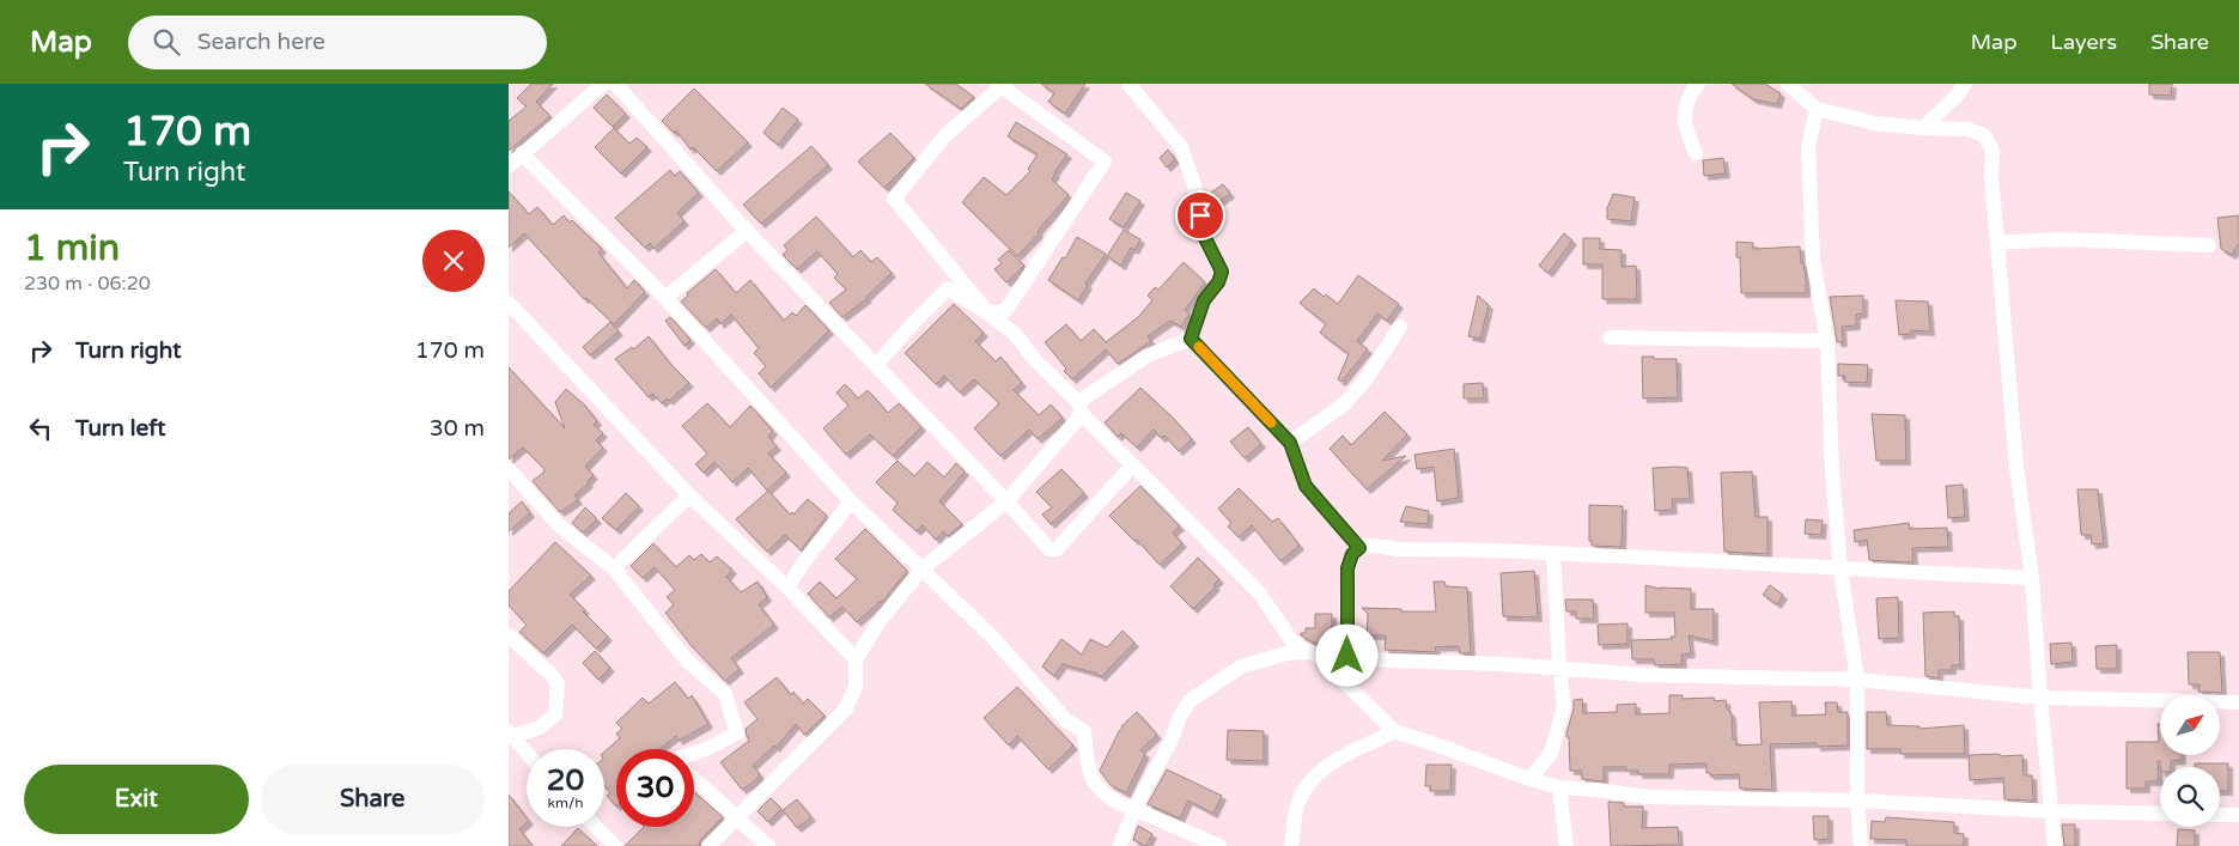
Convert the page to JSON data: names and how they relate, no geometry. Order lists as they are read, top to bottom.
{
  "north": "top right",
  "page": {
    "header": "Map",
    "search": "Search here",
    "nav": ["Map", "Layers", "Share"],
    "turn": ["170 m", "Turn right"],
    "heading": ["1 min", "230 m · 06:20"],
    "list": [
      {
        "name": "Turn right",
        "value": "170 m"
      },
      {
        "name": "Turn left",
        "value": "30 m"
      }
    ],
    "speed": "20 km/h",
    "limit": "30",
    "buttons": ["Exit", "Share"]
  }
}
